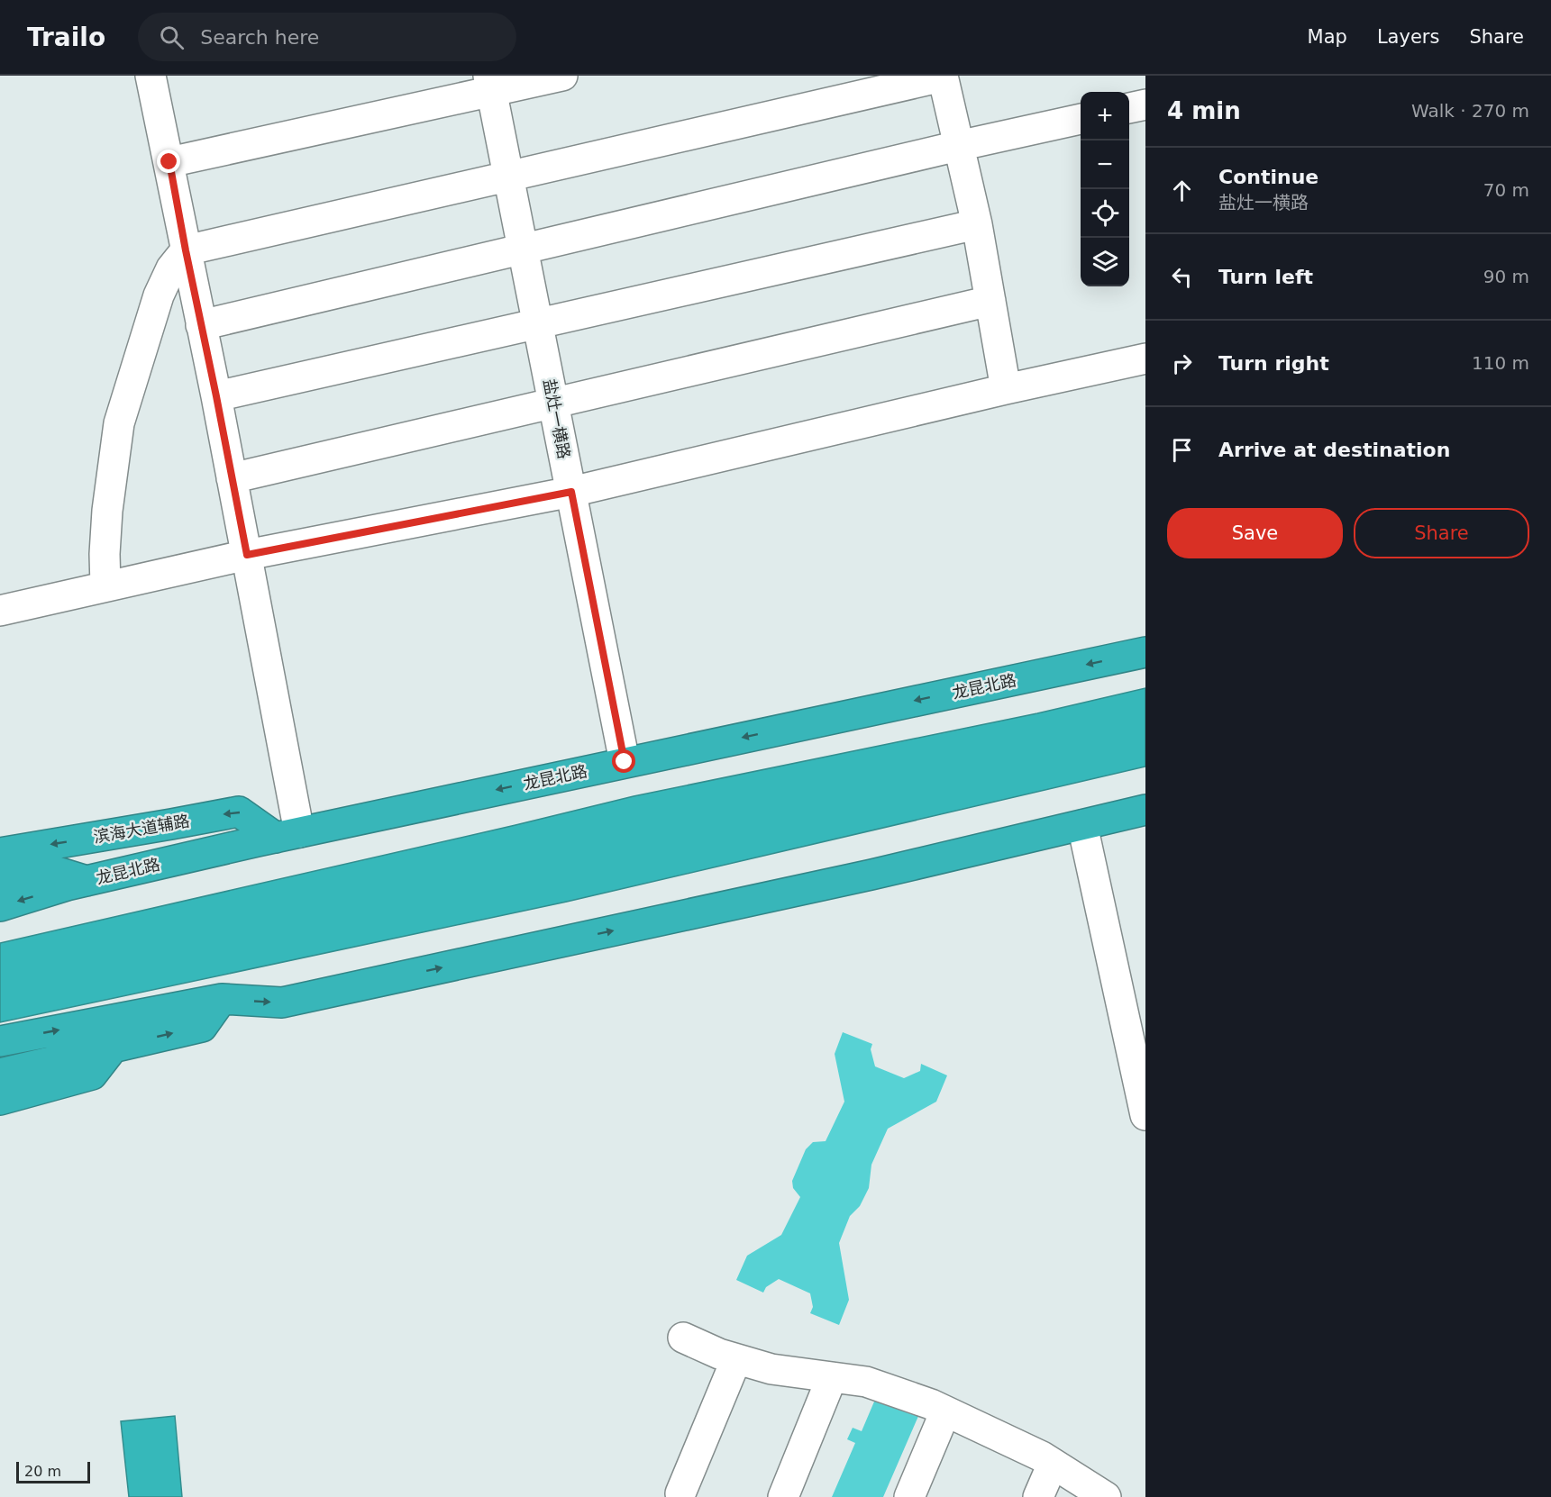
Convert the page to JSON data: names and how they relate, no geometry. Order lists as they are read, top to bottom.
{
  "streets": {
    "highway": ["龙昆北路", "滨海大道辅路"],
    "street": ["盐灶一横路"]
  },
  "crossings": [
    ["盐灶一横路", "龙昆北路"],
    ["龙昆北路", "滨海大道辅路"]
  ],
  "scale_bar": "20 m",
  "page": {
    "header": "Trailo",
    "search": "Search here",
    "nav": ["Map", "Layers", "Share"],
    "heading": ["4 min", "Walk · 270 m"],
    "map_buttons": ["+", "−"],
    "list": [
      ["Continue", "盐灶一横路", "70 m"],
      ["Turn left", "90 m"],
      ["Turn right", "110 m"],
      "Arrive at destination"
    ],
    "buttons": ["Save", "Share"],
    "scale": "20 m"
  }
}
